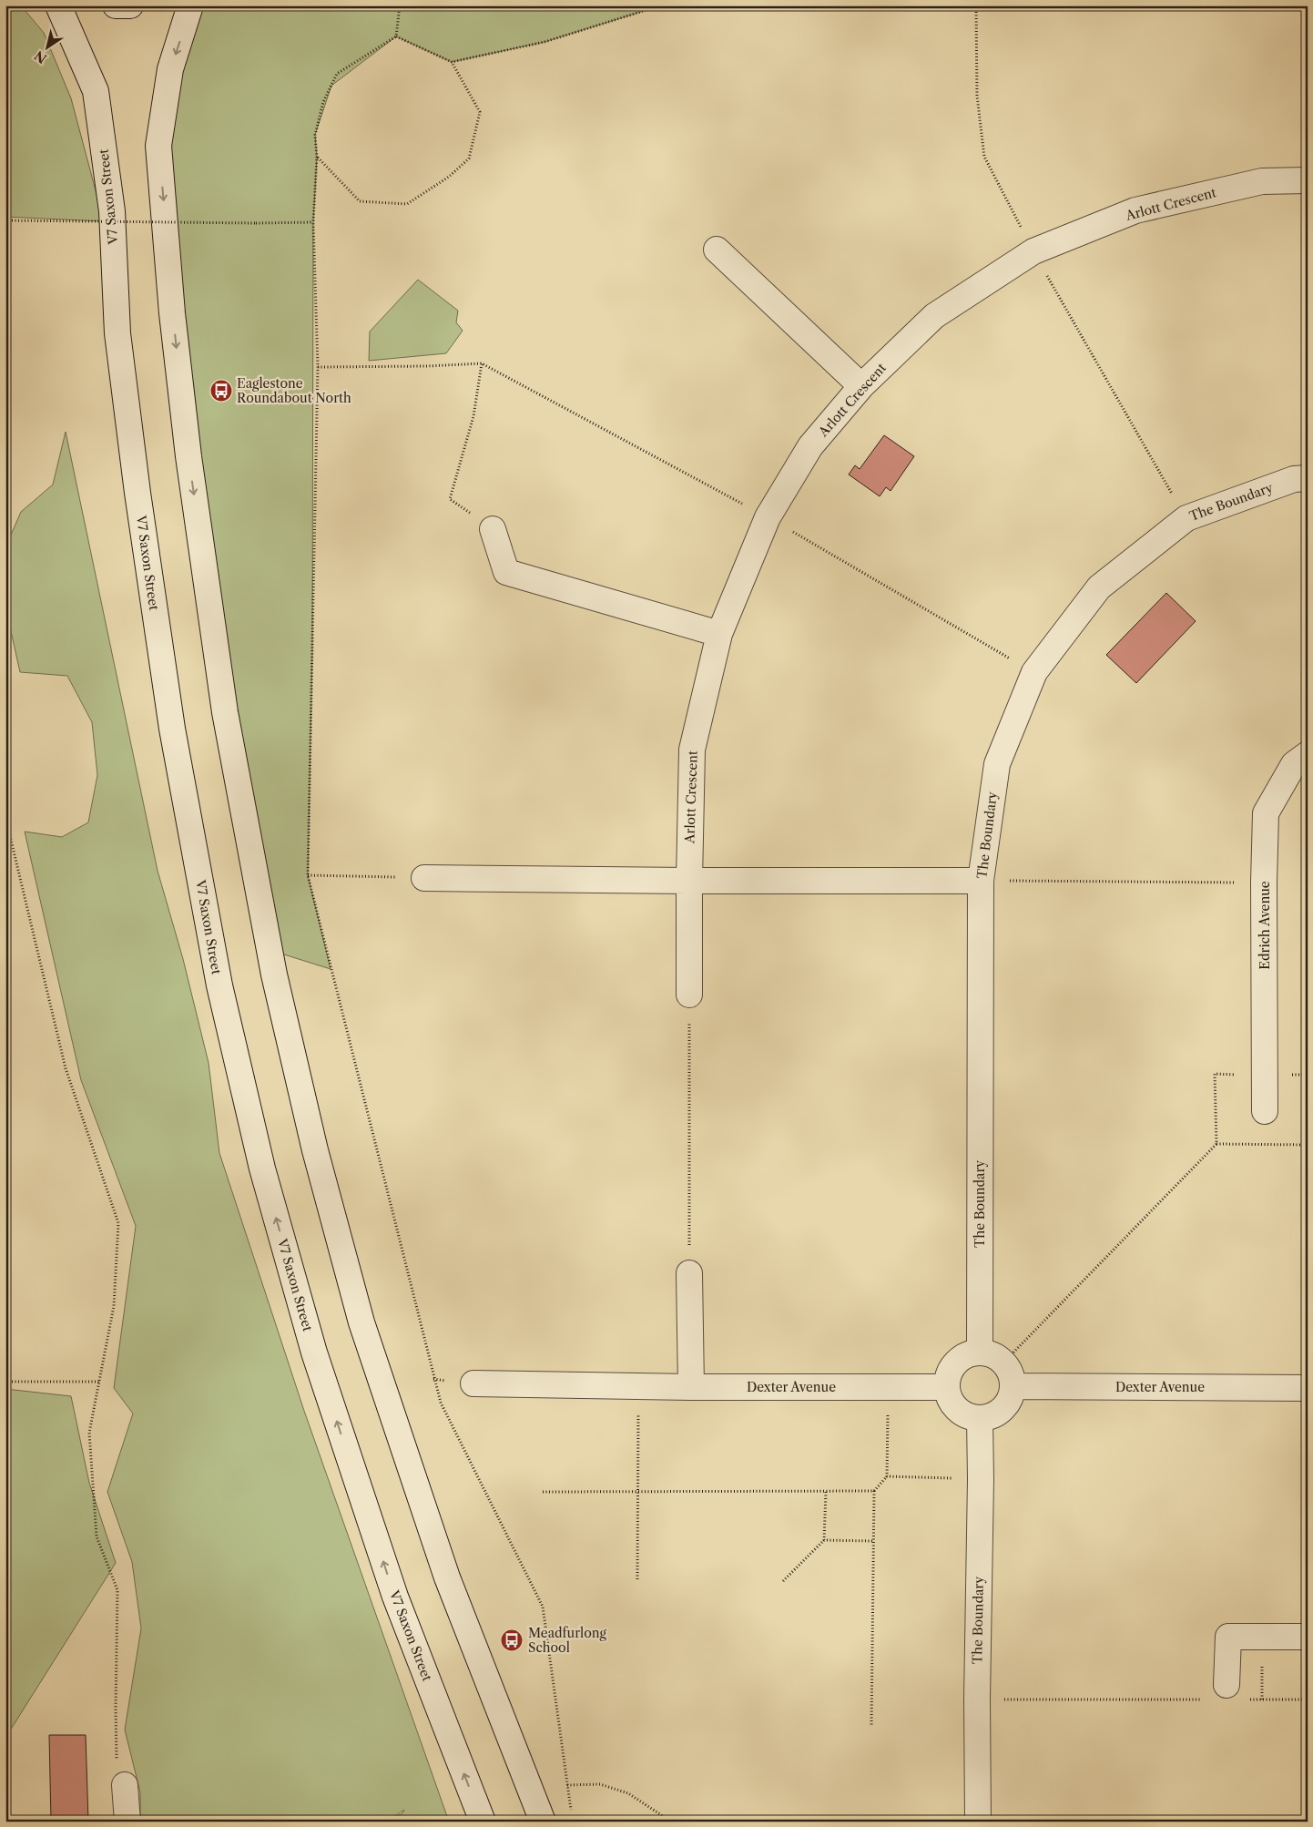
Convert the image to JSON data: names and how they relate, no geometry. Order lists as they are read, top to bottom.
{
  "streets": {
    "street": [
      "V7 Saxon Street",
      "Arlott Crescent",
      "The Boundary",
      "Edrich Avenue",
      "Dexter Avenue"
    ]
  },
  "crossings": [
    ["The Boundary", "Dexter Avenue"]
  ],
  "places": {
    "bus stop": ["Eaglestone Roundabout North", "Meadfurlong School"]
  },
  "north": "bottom left"
}
